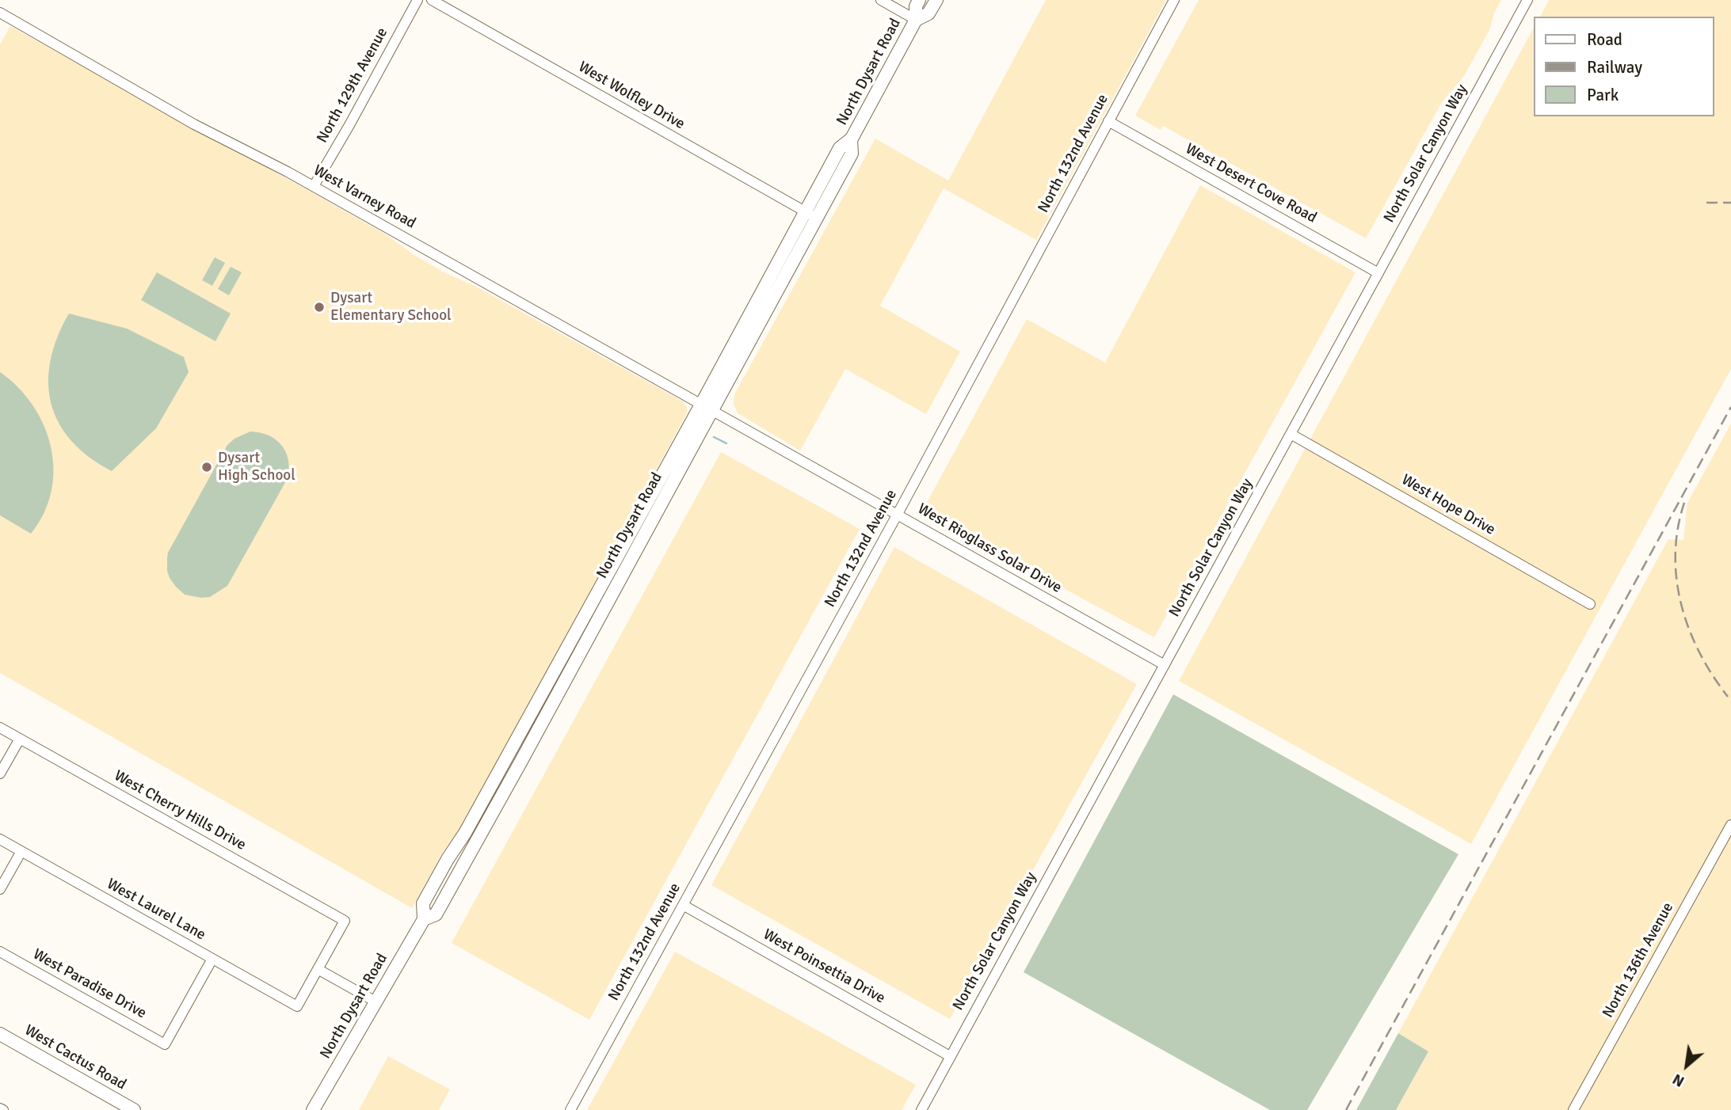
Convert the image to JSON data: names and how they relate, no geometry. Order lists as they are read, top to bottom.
{
  "streets": {
    "main road": ["North Dysart Road", "West Cactus Road"],
    "street": [
      "North 129th Avenue",
      "West Wolfley Drive",
      "North 132nd Avenue",
      "North Solar Canyon Way",
      "West Desert Cove Road",
      "West Varney Road",
      "West Hope Drive",
      "West Rioglass Solar Drive",
      "West Cherry Hills Drive",
      "West Laurel Lane",
      "North 136th Avenue",
      "West Poinsettia Drive",
      "West Paradise Drive"
    ]
  },
  "crossings": [
    ["North Dysart Road", "West Wolfley Drive"],
    ["North Dysart Road", "West Varney Road"],
    ["North Dysart Road", "West Rioglass Solar Drive"],
    ["North 129th Avenue", "West Varney Road"],
    ["North 132nd Avenue", "West Desert Cove Road"],
    ["North 132nd Avenue", "West Rioglass Solar Drive"],
    ["North 132nd Avenue", "West Poinsettia Drive"],
    ["North Solar Canyon Way", "West Desert Cove Road"],
    ["North Solar Canyon Way", "West Hope Drive"],
    ["North Solar Canyon Way", "West Rioglass Solar Drive"],
    ["North Solar Canyon Way", "West Poinsettia Drive"],
    ["West Varney Road", "West Rioglass Solar Drive"],
    ["West Cherry Hills Drive", "West Laurel Lane"],
    ["West Laurel Lane", "West Paradise Drive"]
  ],
  "places": ["Dysart Elementary School", "Dysart High School"],
  "legend": ["Road", "Railway", "Park"],
  "north": "bottom left"
}
